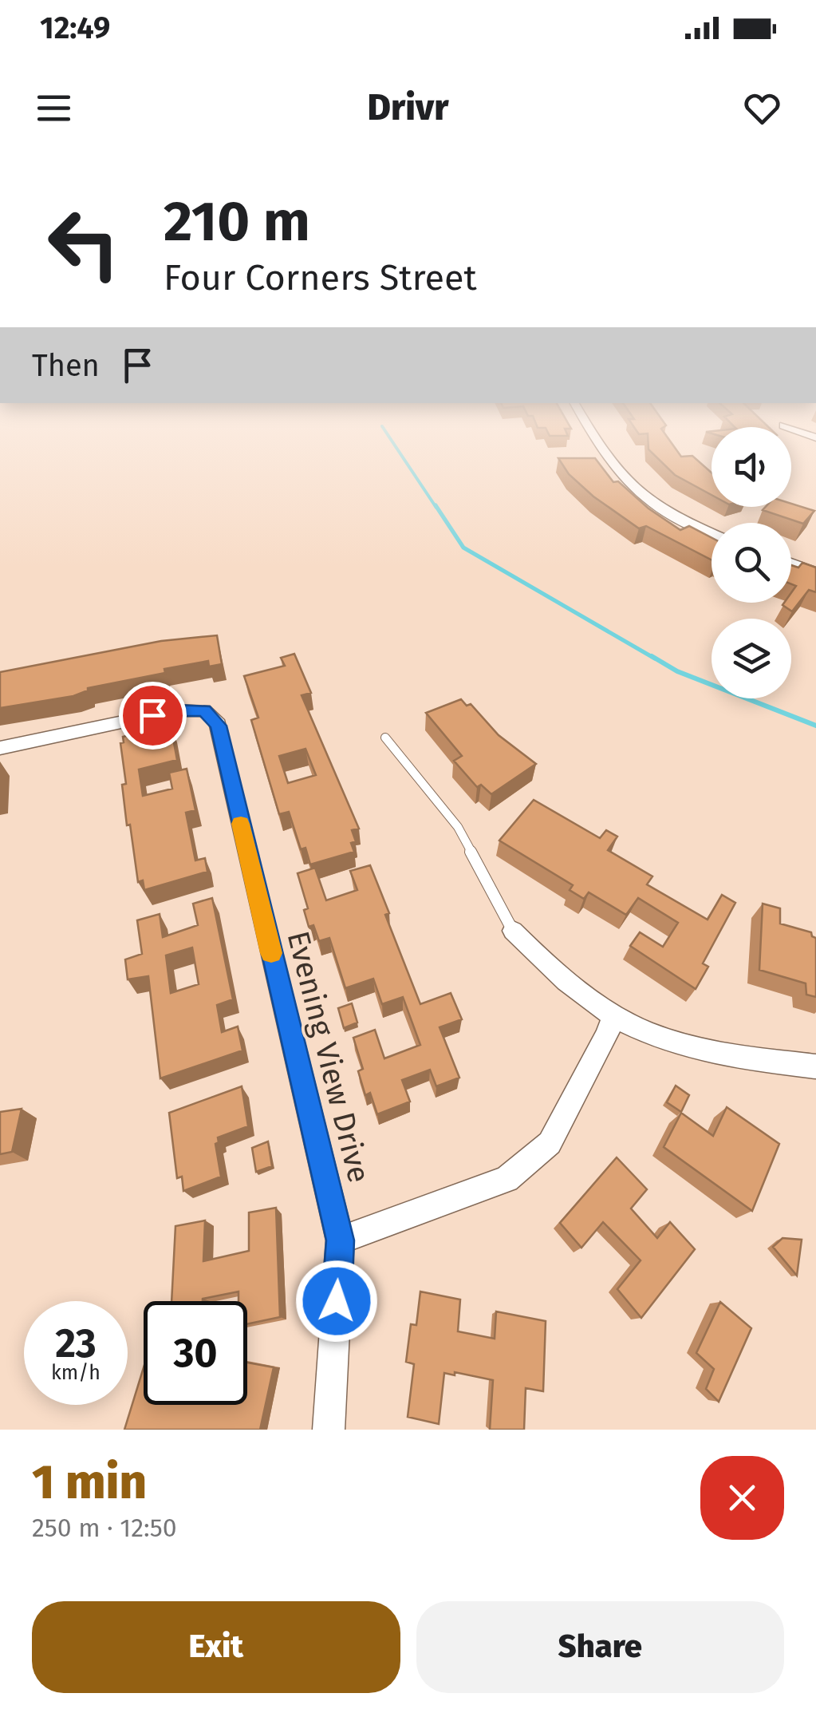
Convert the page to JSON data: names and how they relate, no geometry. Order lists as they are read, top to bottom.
{
  "streets": {
    "street": ["Evening View Drive"]
  },
  "page": {
    "status": "12:49",
    "header": "Drivr",
    "turn": ["210 m", "Four Corners Street"],
    "then": "Then",
    "speed": "23 km/h",
    "limit": "30",
    "heading": ["1 min", "250 m · 12:50"],
    "buttons": ["Exit", "Share"]
  }
}
